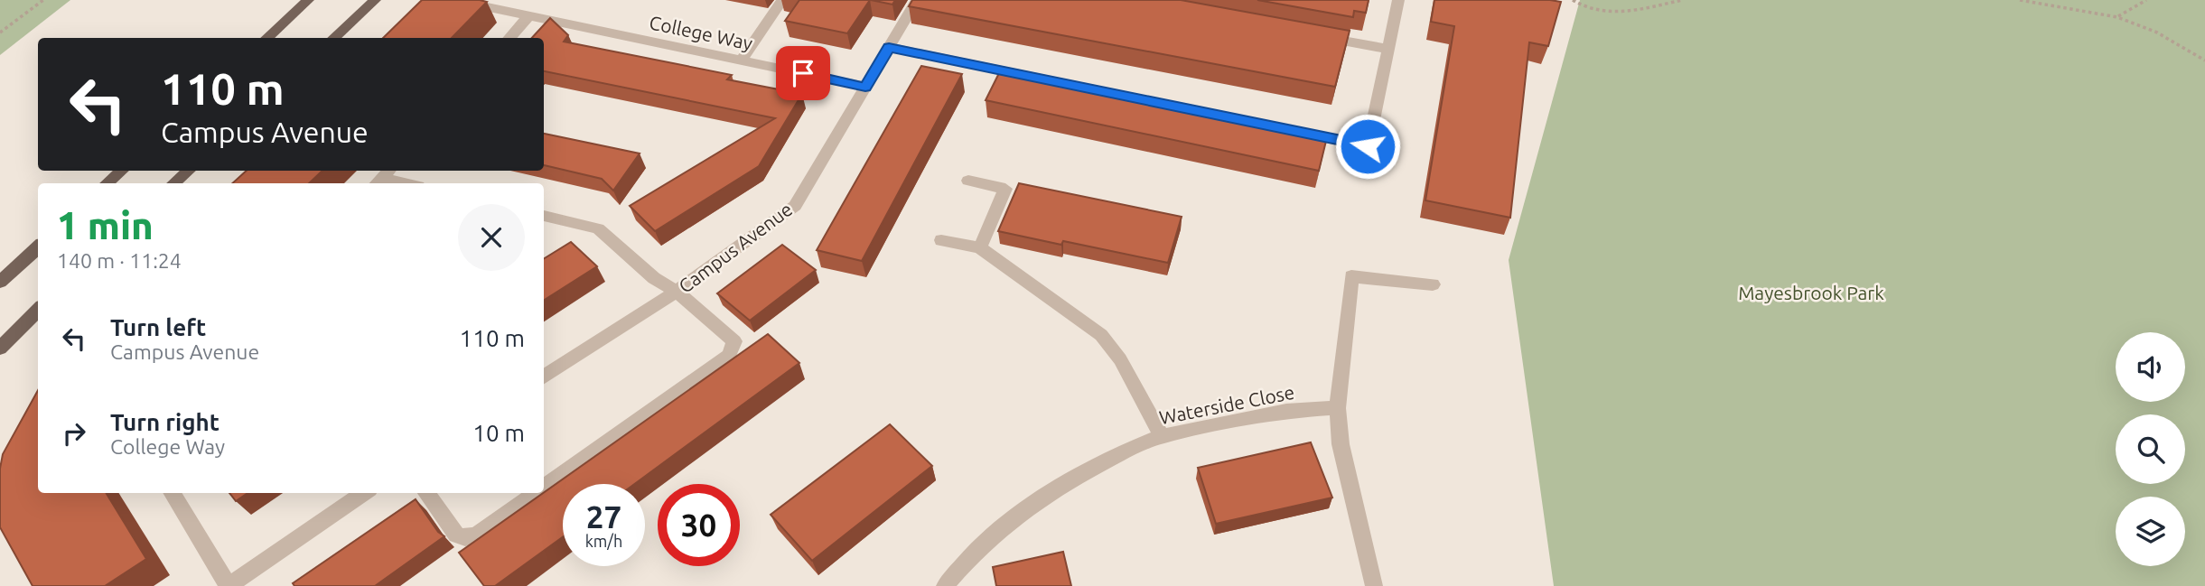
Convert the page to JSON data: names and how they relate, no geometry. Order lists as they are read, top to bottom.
{
  "streets": {
    "street": ["College Way", "Campus Avenue", "Waterside Close"]
  },
  "crossings": [
    ["College Way", "Campus Avenue"]
  ],
  "parks": ["Mayesbrook Park"],
  "page": {
    "turn": ["110 m", "Campus Avenue"],
    "heading": ["1 min", "140 m · 11:24"],
    "list": [
      {
        "name": "Turn left",
        "note": "Campus Avenue",
        "value": "110 m"
      },
      {
        "name": "Turn right",
        "note": "College Way",
        "value": "10 m"
      }
    ],
    "speed": "27 km/h",
    "limit": "30"
  }
}
